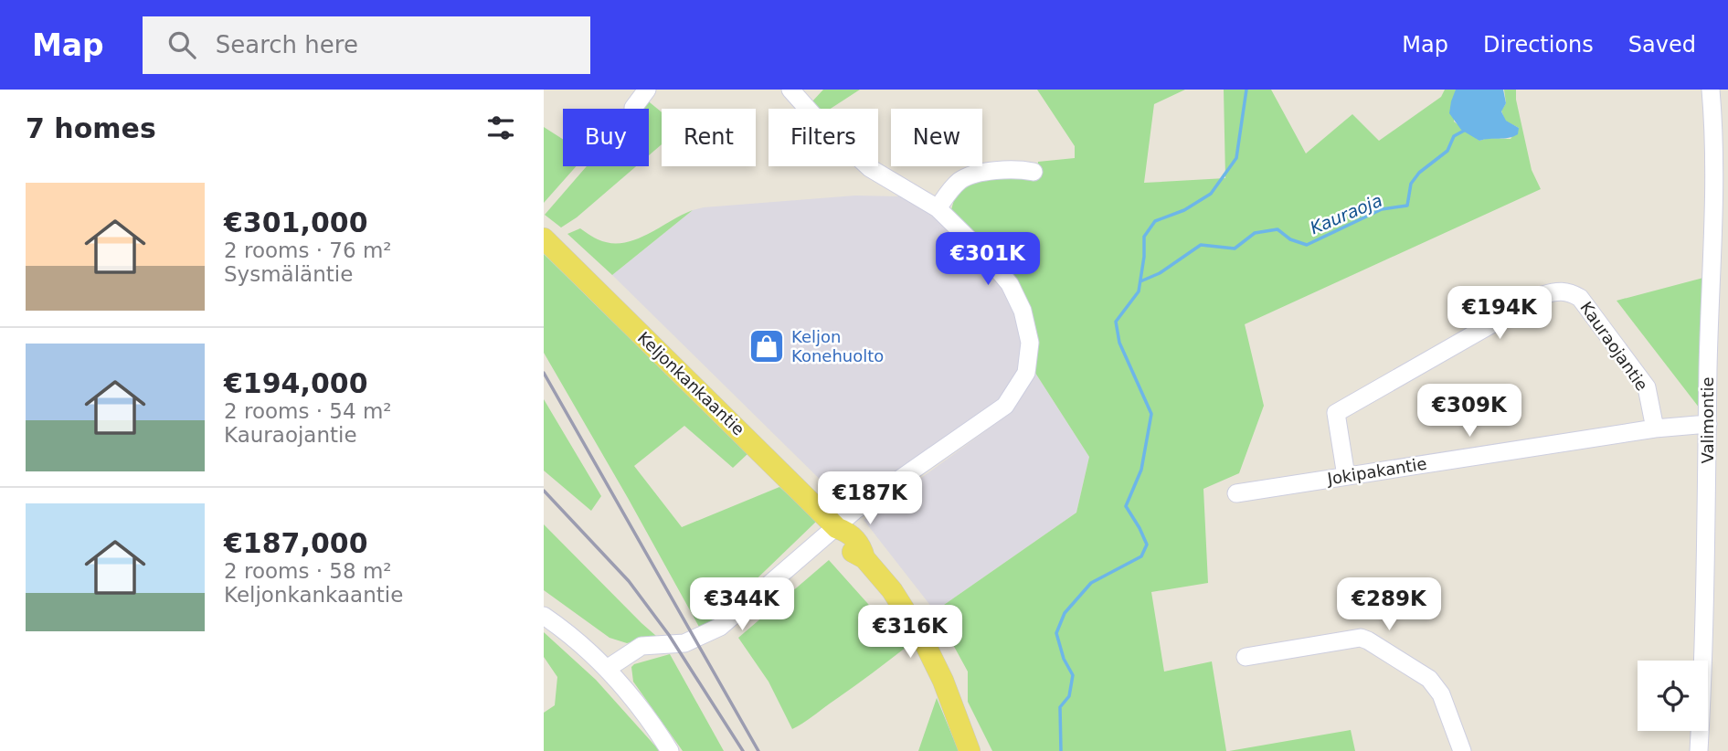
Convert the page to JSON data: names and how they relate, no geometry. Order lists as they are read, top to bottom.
{
  "streets": {
    "main road": ["Keljonkankaantie"],
    "street": ["Kauraojantie", "Valimontie", "Jokipakantie"]
  },
  "crossings": [
    ["Kauraojantie", "Jokipakantie"],
    ["Valimontie", "Jokipakantie"]
  ],
  "water": ["Kauraoja"],
  "places": {
    "shop": ["Keljon Konehuolto"]
  },
  "page": {
    "header": "Map",
    "search": "Search here",
    "nav": ["Map", "Directions", "Saved"],
    "heading": "7 homes",
    "chip": [
      "Buy",
      "Rent",
      "Filters",
      "New"
    ],
    "list": [
      {
        "name": "€301,000",
        "note": "2 rooms · 76 m² · Sysmäläntie"
      },
      {
        "name": "€194,000",
        "note": "2 rooms · 54 m² · Kauraojantie"
      },
      {
        "name": "€187,000",
        "note": "2 rooms · 58 m² · Keljonkankaantie"
      }
    ],
    "price": [
      "€301K",
      "€194K",
      "€309K",
      "€187K",
      "€344K",
      "€289K",
      "€316K"
    ]
  }
}
